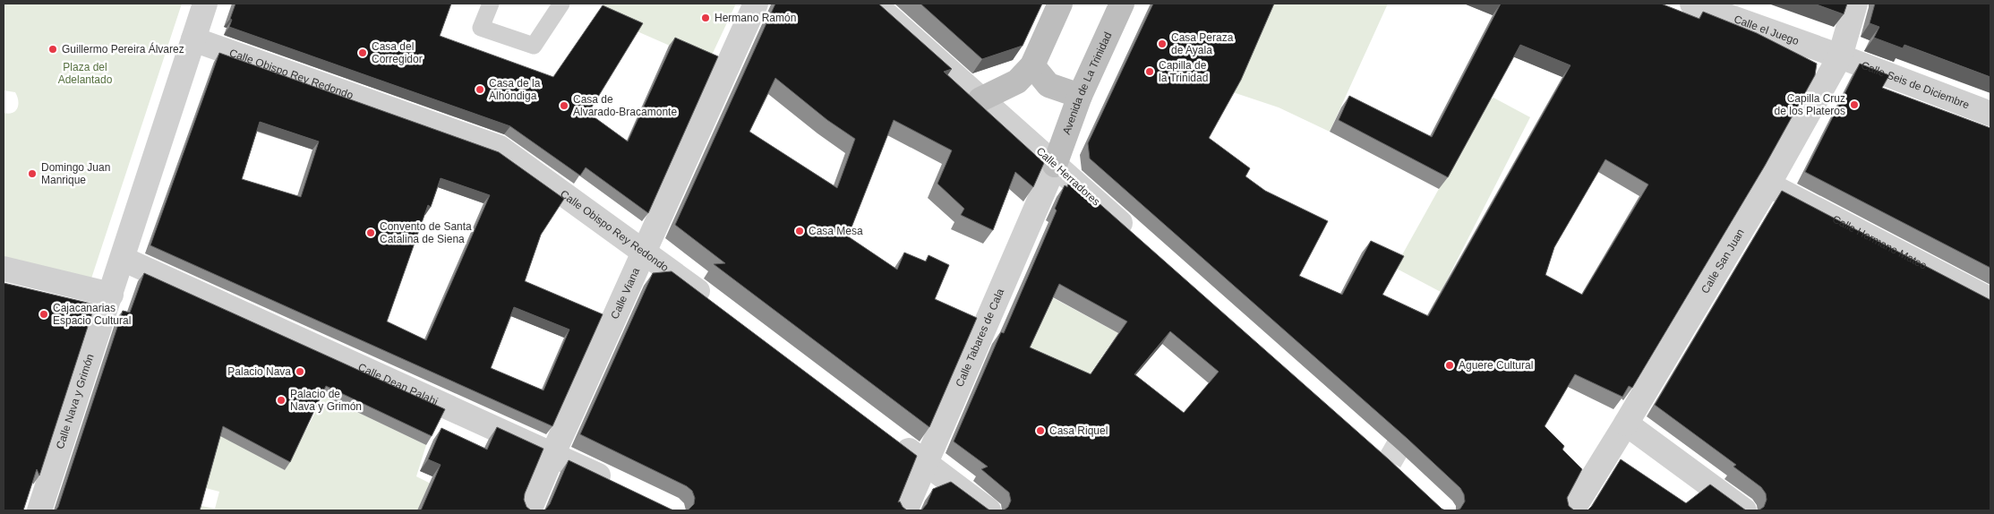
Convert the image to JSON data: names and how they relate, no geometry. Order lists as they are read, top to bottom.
{
  "streets": {
    "main road": ["Avenida de La Trinidad"],
    "street": [
      "Calle el Juego",
      "Calle Obispo Rey Redondo",
      "Calle Seis de Diciembre",
      "Calle Herradores",
      "Calle Hermano Mateo",
      "Calle San Juan",
      "Calle Viana",
      "Calle Tabares de Cala",
      "Calle Dean Palahi",
      "Calle Nava y Grimón"
    ]
  },
  "crossings": [
    ["Calle el Juego", "Calle Seis de Diciembre"],
    ["Calle el Juego", "Calle San Juan"],
    ["Calle Obispo Rey Redondo", "Calle Viana"],
    ["Avenida de La Trinidad", "Calle Herradores"],
    ["Avenida de La Trinidad", "Calle Tabares de Cala"],
    ["Calle Seis de Diciembre", "Calle San Juan"],
    ["Calle Herradores", "Calle Tabares de Cala"],
    ["Calle Hermano Mateo", "Calle San Juan"],
    ["Calle Viana", "Calle Dean Palahi"]
  ],
  "parks": ["Plaza del Adelantado"],
  "places": [
    "Hermano Ramón",
    "Casa Peraza de Ayala",
    "Guillermo Pereira Álvarez",
    "Casa del Corregidor",
    "Capilla de la Trinidad",
    "Casa de la Alhóndiga",
    "Capilla Cruz de los Plateros",
    "Casa de Alvarado-Bracamonte",
    "Domingo Juan Manrique",
    "Casa Mesa",
    "Convento de Santa Catalina de Siena",
    "Cajacanarias Espacio Cultural",
    "Aguere Cultural",
    "Palacio Nava",
    "Palacio de Nava y Grimón",
    "Casa Riquel"
  ]
}
